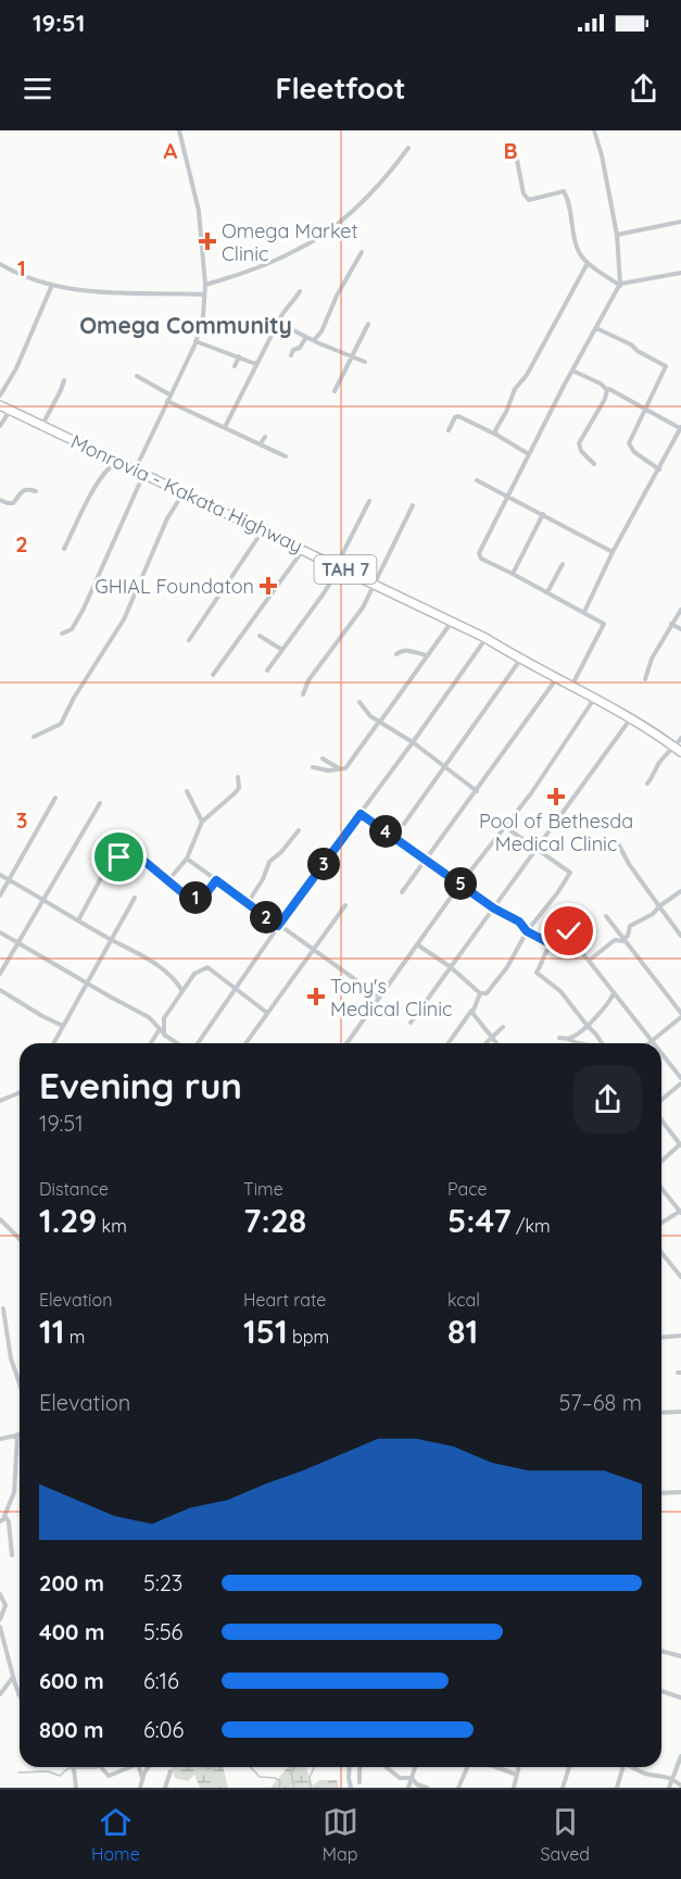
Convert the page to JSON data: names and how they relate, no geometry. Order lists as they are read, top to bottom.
{
  "streets": {
    "highway": ["Monrovia - Kakata Highway", "TAH 7"]
  },
  "districts": ["Omega Community"],
  "places": {
    "health": [
      "Omega Market Clinic",
      "GHIAL Foundaton",
      "Pool of Bethesda Medical Clinic",
      "Tony's Medical Clinic"
    ]
  },
  "page": {
    "status": "19:51",
    "header": "Fleetfoot",
    "pins": [
      "4",
      "3",
      "5",
      "1",
      "2"
    ],
    "heading": ["Evening run", "19:51"],
    "stats": [
      ["Distance", "1.29 km"],
      ["Time", "7:28"],
      ["Pace", "5:47 /km"],
      ["Elevation", "11 m"],
      ["Heart rate", "151 bpm"],
      ["kcal", "81"]
    ],
    "chart": ["Elevation", "57–68 m"],
    "list": [
      {
        "name": "200 m",
        "note": "5:23"
      },
      {
        "name": "400 m",
        "note": "5:56"
      },
      {
        "name": "600 m",
        "note": "6:16"
      },
      {
        "name": "800 m",
        "note": "6:06"
      }
    ],
    "tabs": ["Home", "Map", "Saved"]
  },
  "grid": {
    "columns": ["A", "B"],
    "rows": ["1", "2", "3"]
  }
}
